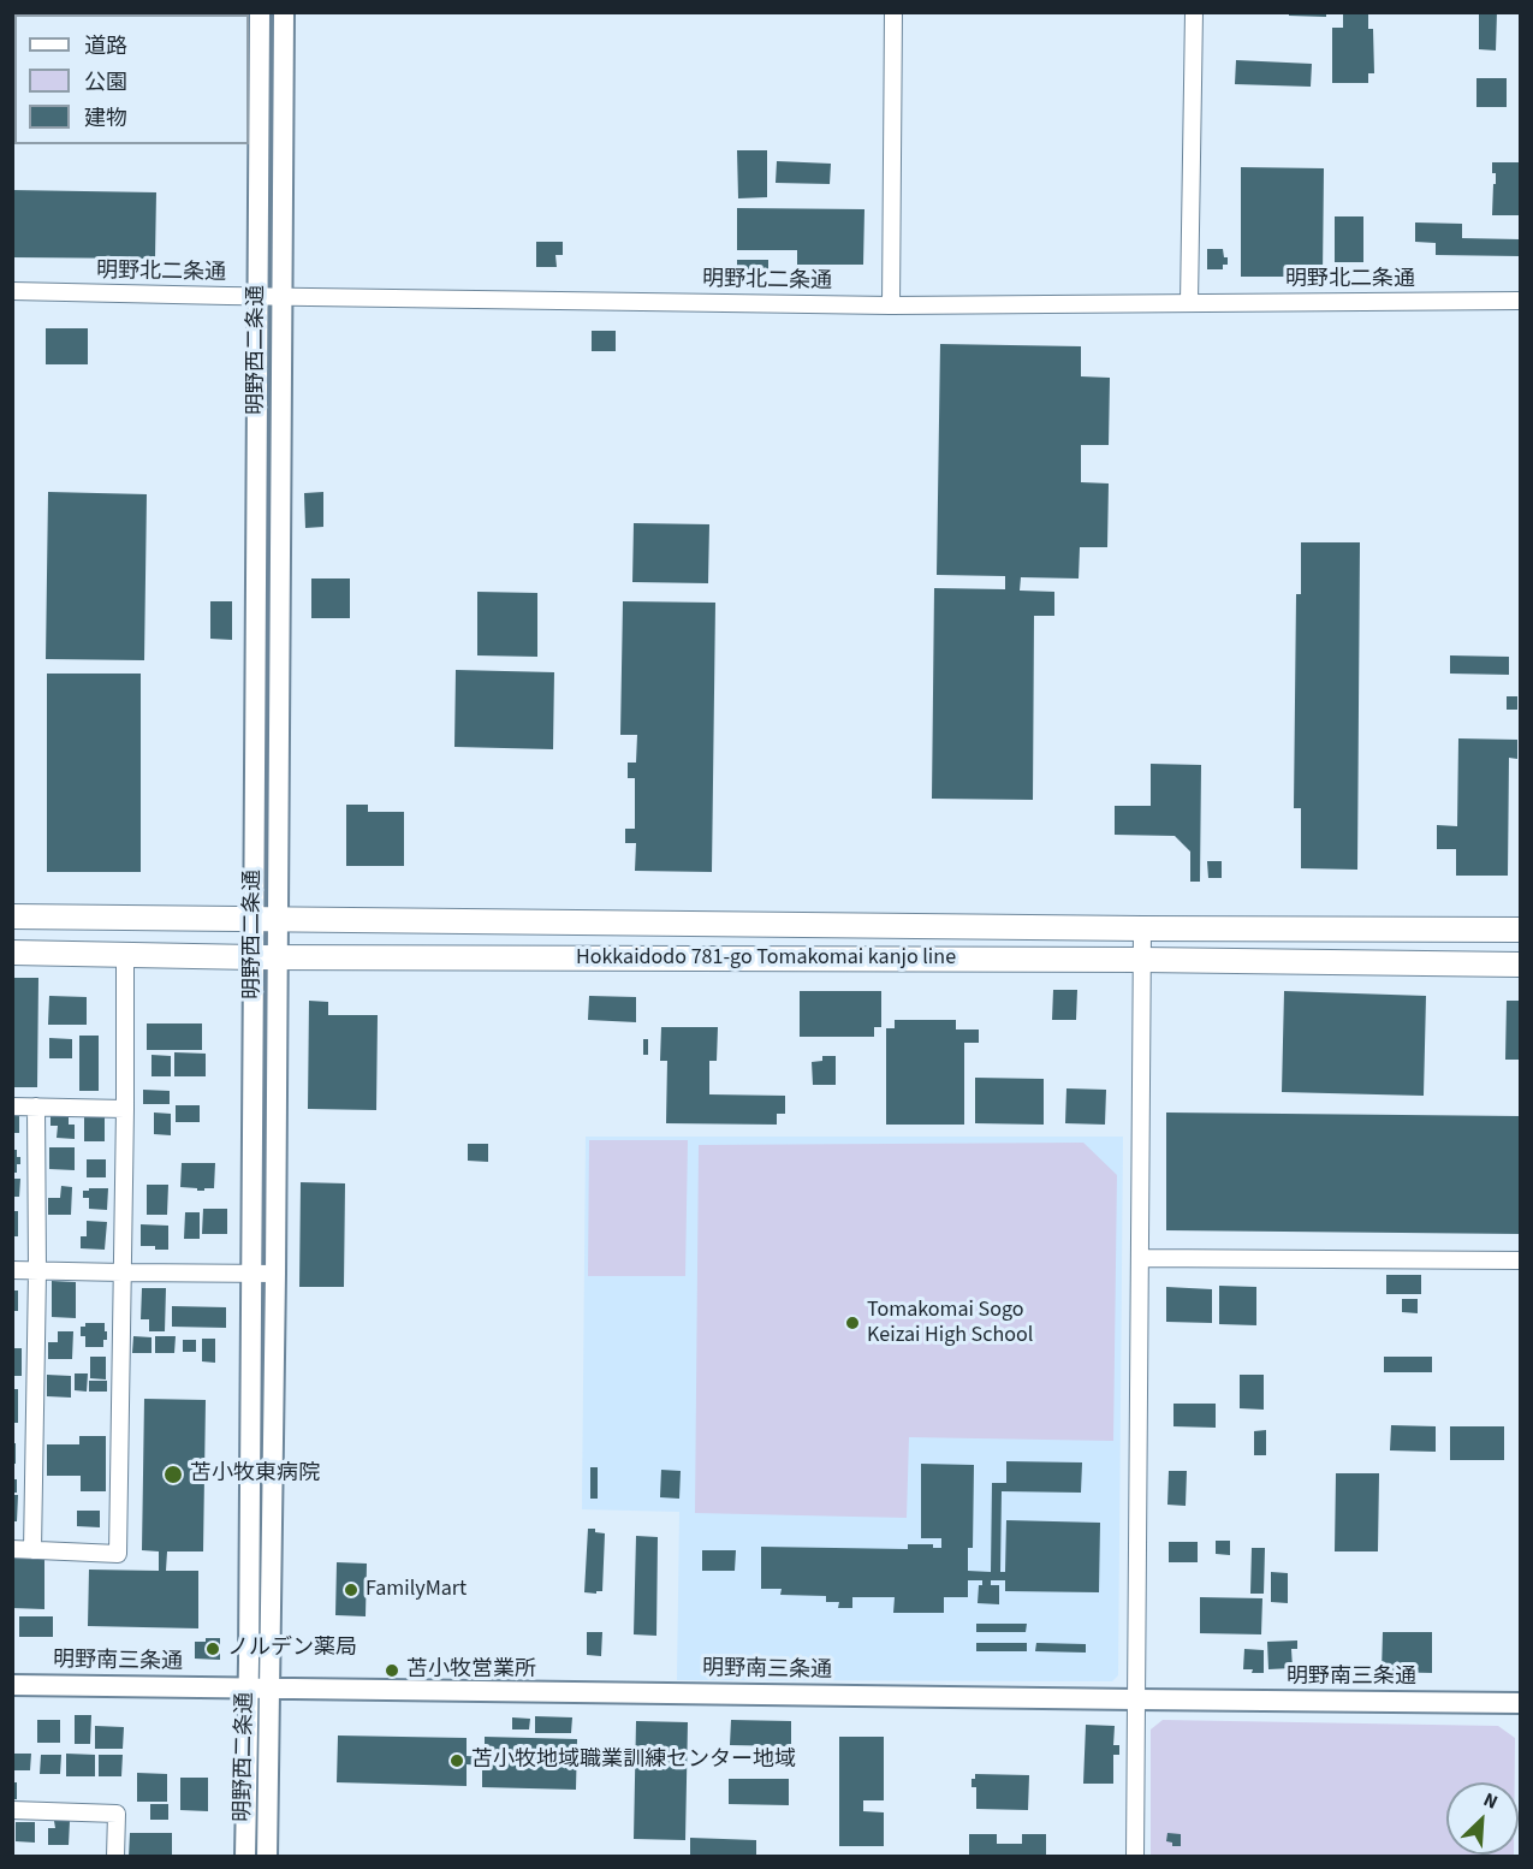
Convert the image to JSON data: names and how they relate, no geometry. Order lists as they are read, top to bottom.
{
  "streets": {
    "main road": ["Hokkaidodo 781-go Tomakomai kanjo line"],
    "street": ["明野北二条通", "明野西二条通", "明野南三条通"]
  },
  "crossings": [
    ["明野北二条通", "明野西二条通"],
    ["明野西二条通", "Hokkaidodo 781-go Tomakomai kanjo line"],
    ["明野西二条通", "明野南三条通"]
  ],
  "places": [
    "Tomakomai Sogo Keizai High School",
    "苫小牧東病院",
    "FamilyMart",
    "ノルデン薬局",
    "苫小牧営業所",
    "苫小牧地域職業訓練センター地域"
  ],
  "legend": ["道路", "公園", "建物"],
  "north": "top right"
}
